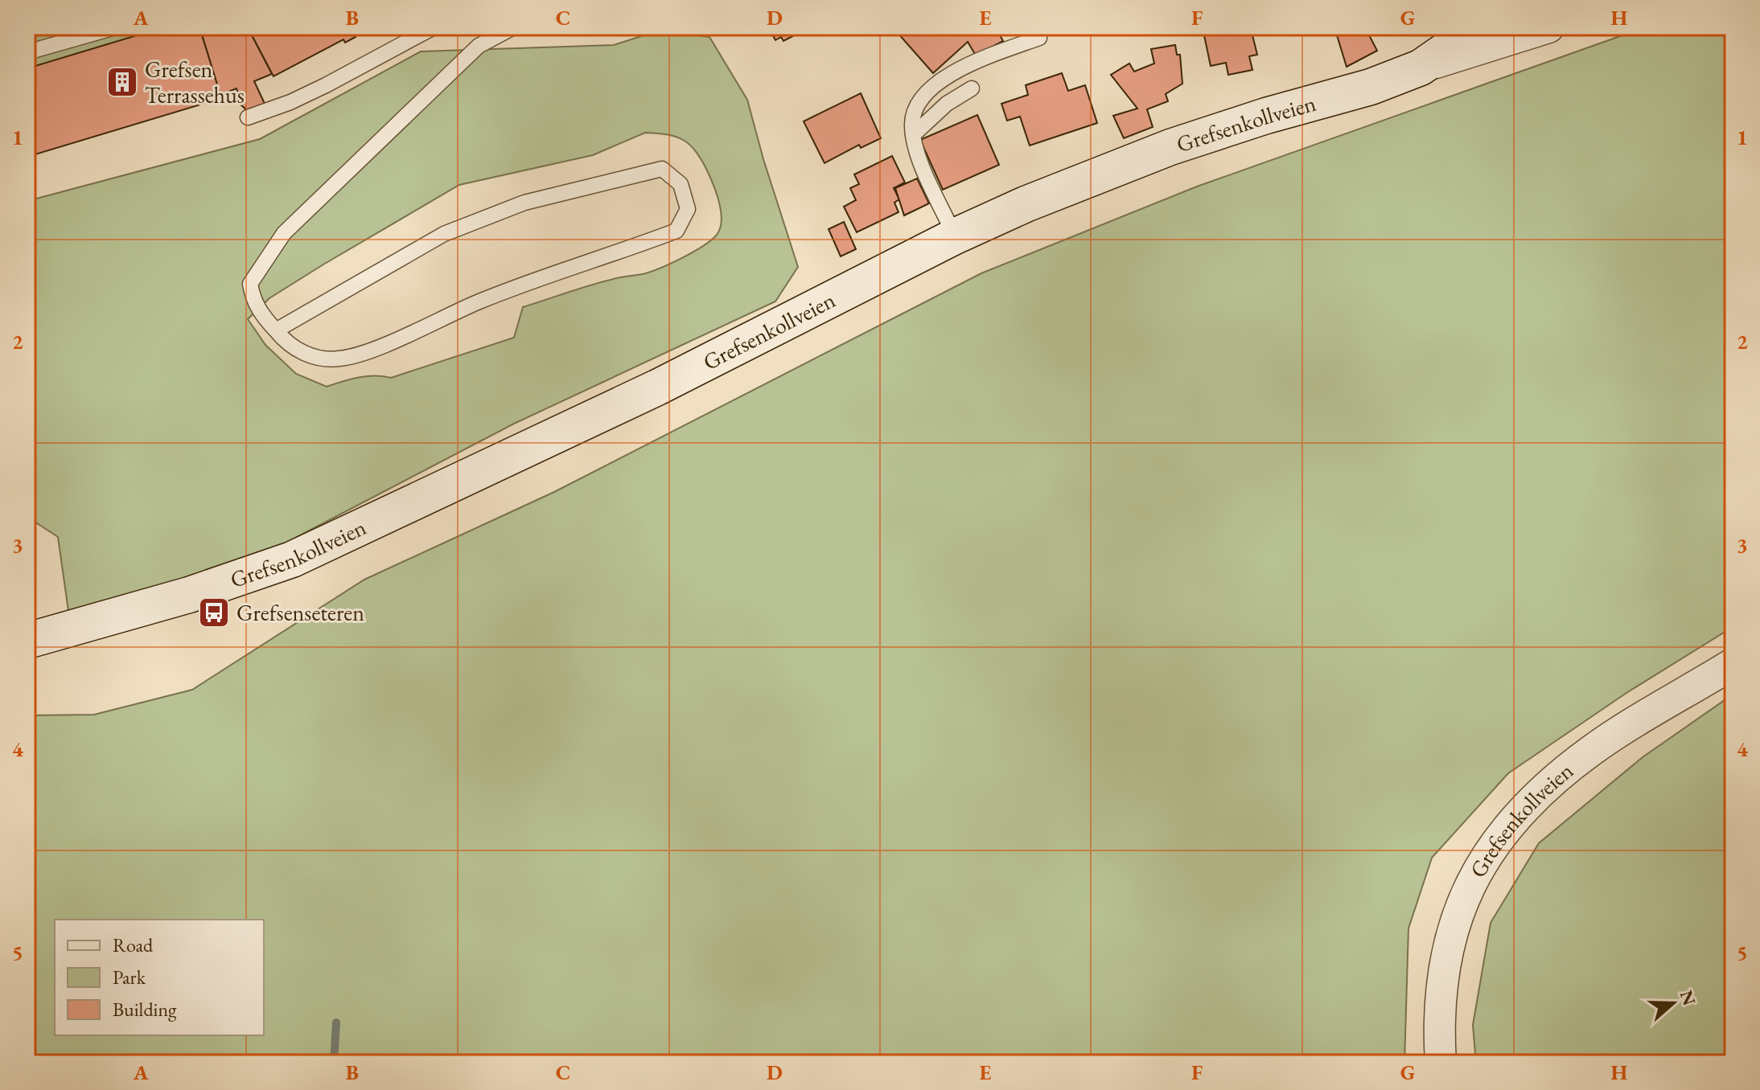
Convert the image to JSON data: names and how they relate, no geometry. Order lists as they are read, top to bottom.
{
  "streets": {
    "street": ["Grefsenkollveien"]
  },
  "places": {
    "building": ["Grefsen Terrassehus"],
    "bus stop": ["Grefsenseteren"]
  },
  "legend": ["Road", "Park", "Building"],
  "north": "right",
  "grid": {
    "columns": [
      "A",
      "B",
      "C",
      "D",
      "E",
      "F",
      "G",
      "H"
    ],
    "rows": [
      "1",
      "2",
      "3",
      "4",
      "5"
    ]
  }
}
